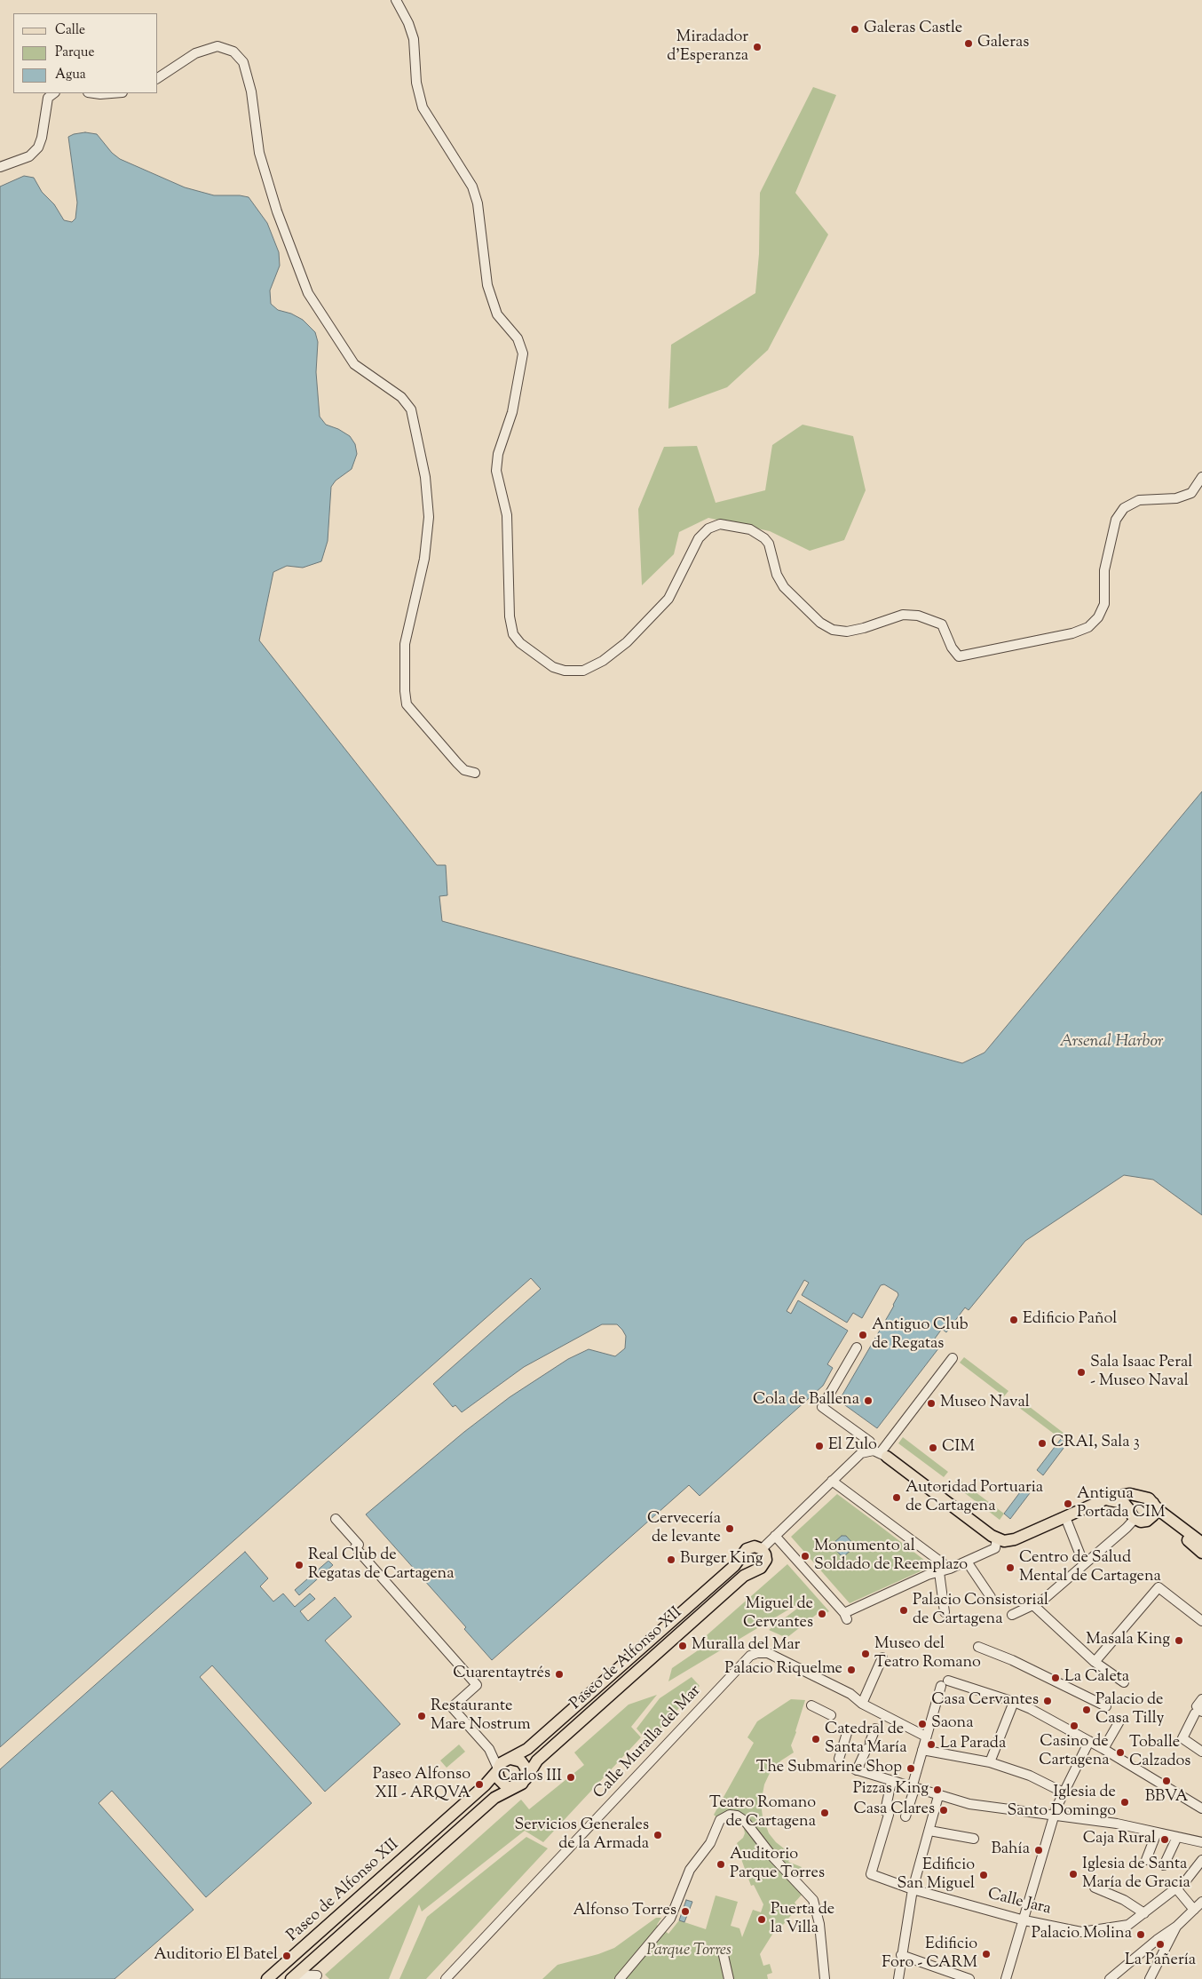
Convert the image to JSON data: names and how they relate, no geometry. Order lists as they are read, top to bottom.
{
  "streets": {
    "main road": ["Paseo de Alfonso XII"],
    "street": ["Calle Muralla del Mar", "Calle Jara"]
  },
  "water": ["Arsenal Harbor"],
  "parks": ["Parque Torres"],
  "places": [
    "Galeras Castle",
    "Galeras",
    "Miradador d'Esperanza",
    "Edificio Pañol",
    "Antiguo Club de Regatas",
    "Sala Isaac Peral - Museo Naval",
    "Cola de Ballena",
    "Museo Naval",
    "CRAI, Sala 3",
    "El Zulo",
    "CIM",
    "Autoridad Portuaria de Cartagena",
    "Antigua Portada CIM",
    "Cervecería de levante",
    "Monumento al Soldado de Reemplazo",
    "Burger King",
    "Real Club de Regatas de Cartagena",
    "Centro de Salud Mental de Cartagena",
    "Palacio Consistorial de Cartagena",
    "Miguel de Cervantes",
    "Masala King",
    "Muralla del Mar",
    "Museo del Teatro Romano",
    "Palacio Riquelme",
    "Cuarentaytrés",
    "La Caleta",
    "Casa Cervantes",
    "Palacio de Casa Tilly",
    "Restaurante Mare Nostrum",
    "Saona",
    "Casino de Cartagena",
    "Catedral de Santa María",
    "La Parada",
    "Toballe Calzados",
    "The Submarine Shop",
    "Carlos III",
    "BBVA",
    "Paseo Alfonso XII - ARQVA",
    "Pizzas King",
    "Iglesia de Santo Domingo",
    "Casa Clares",
    "Teatro Romano de Cartagena",
    "Servicios Generales de la Armada",
    "Caja Rural",
    "Bahía",
    "Auditorio Parque Torres",
    "Iglesia de Santa María de Gracia",
    "Edificio San Miguel",
    "Alfonso Torres",
    "Puerta de la Villa",
    "Palacio Molina",
    "La Pañería",
    "Edificio Foro - CARM",
    "Auditorio El Batel"
  ],
  "legend": ["Calle", "Parque", "Agua"]
}
